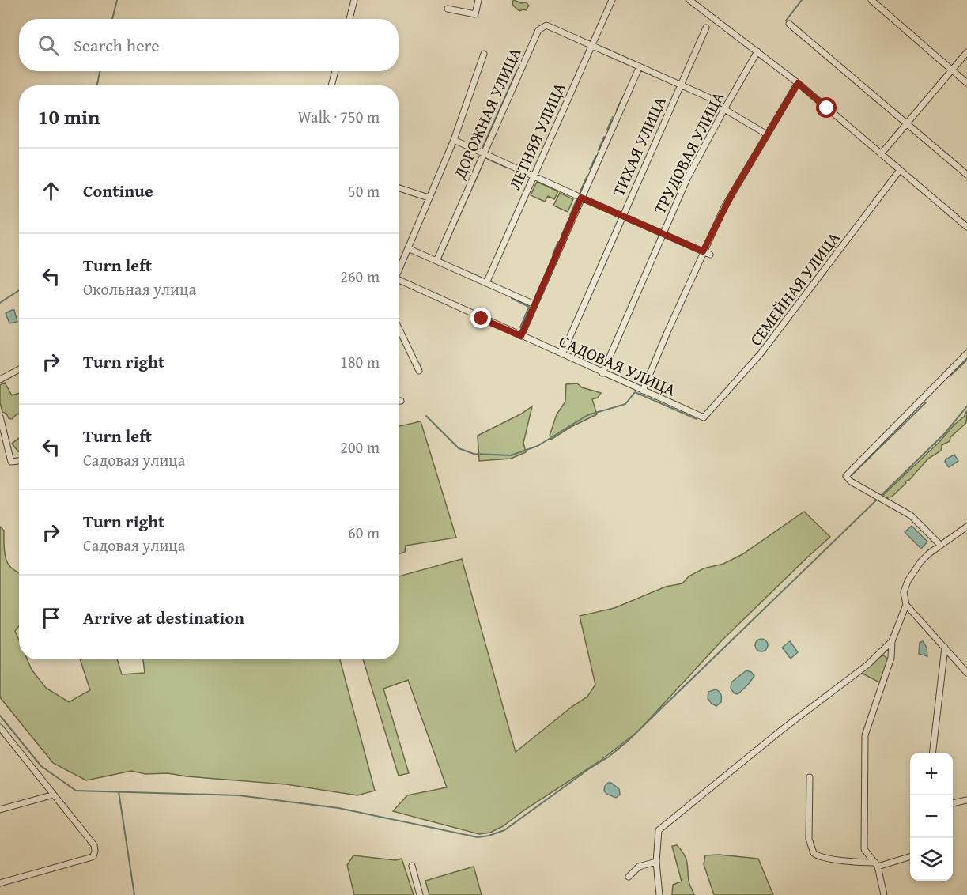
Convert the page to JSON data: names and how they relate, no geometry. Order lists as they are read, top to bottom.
{
  "streets": {
    "street": [
      "ДОРОЖНАЯ УЛИЦА",
      "ЛЕТНЯЯ УЛИЦА",
      "ТИХАЯ УЛИЦА",
      "ТРУДОВАЯ УЛИЦА",
      "СЕМЕЙНАЯ УЛИЦА",
      "САДОВАЯ УЛИЦА"
    ]
  },
  "crossings": [
    ["ДОРОЖНАЯ УЛИЦА", "ЛЕТНЯЯ УЛИЦА"],
    ["ТИХАЯ УЛИЦА", "САДОВАЯ УЛИЦА"],
    ["ТРУДОВАЯ УЛИЦА", "САДОВАЯ УЛИЦА"],
    ["СЕМЕЙНАЯ УЛИЦА", "САДОВАЯ УЛИЦА"]
  ],
  "page": {
    "search": "Search here",
    "heading": ["10 min", "Walk · 750 m"],
    "list": [
      ["Continue", "50 m"],
      ["Turn left", "Окольная улица", "260 m"],
      ["Turn right", "180 m"],
      ["Turn left", "Садовая улица", "200 m"],
      ["Turn right", "Садовая улица", "60 m"],
      "Arrive at destination"
    ],
    "map_buttons": ["+", "−"]
  }
}
